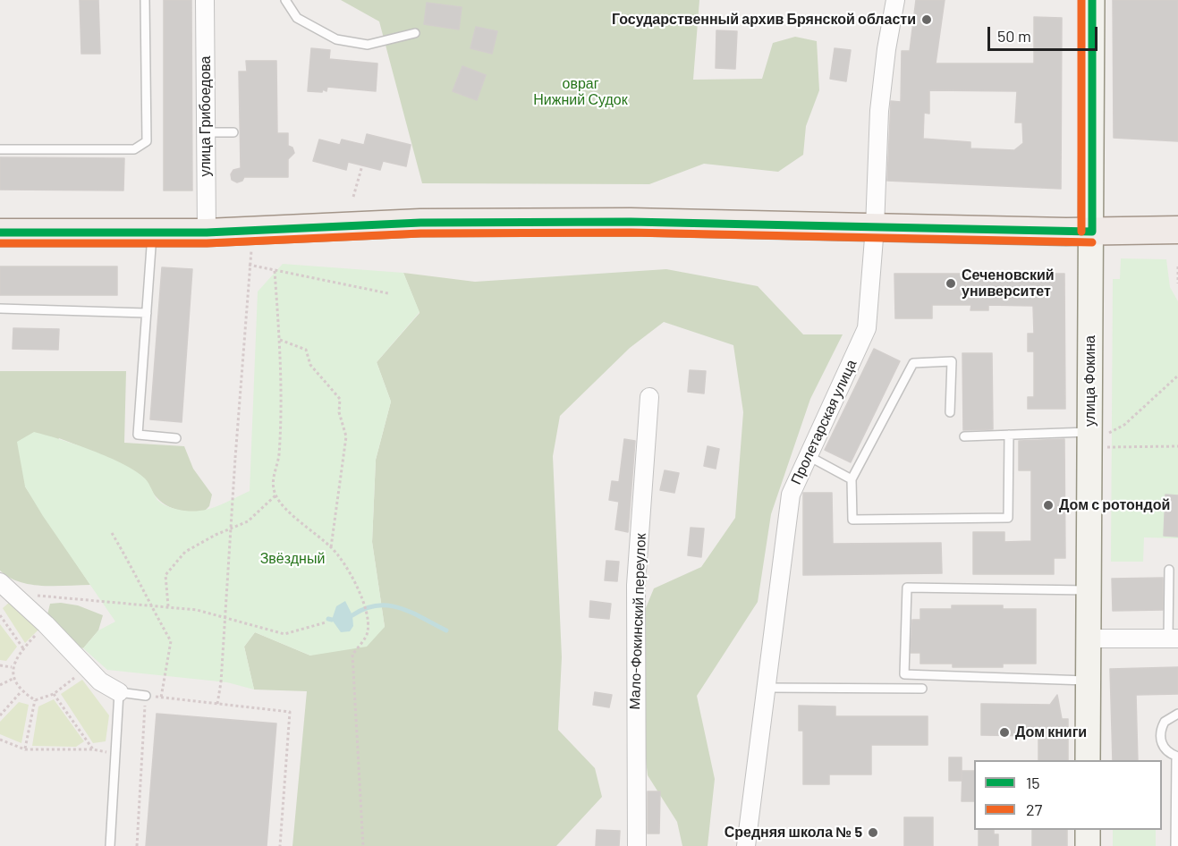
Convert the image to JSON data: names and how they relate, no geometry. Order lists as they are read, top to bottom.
{
  "streets": {
    "main road": ["улица Фокина"],
    "street": ["улица Грибоедова", "Пролетарская улица", "Мало-Фокинский переулок"]
  },
  "parks": ["овраг Нижний Судок", "Звёздный"],
  "places": [
    "Государственный архив Брянской области",
    "Сеченовский университет",
    "Дом с ротондой",
    "Дом книги",
    "Средняя школа № 5"
  ],
  "lines": ["transit line 15", "transit line 27"],
  "legend": ["15", "27"],
  "scale_bar": "50 m"
}
